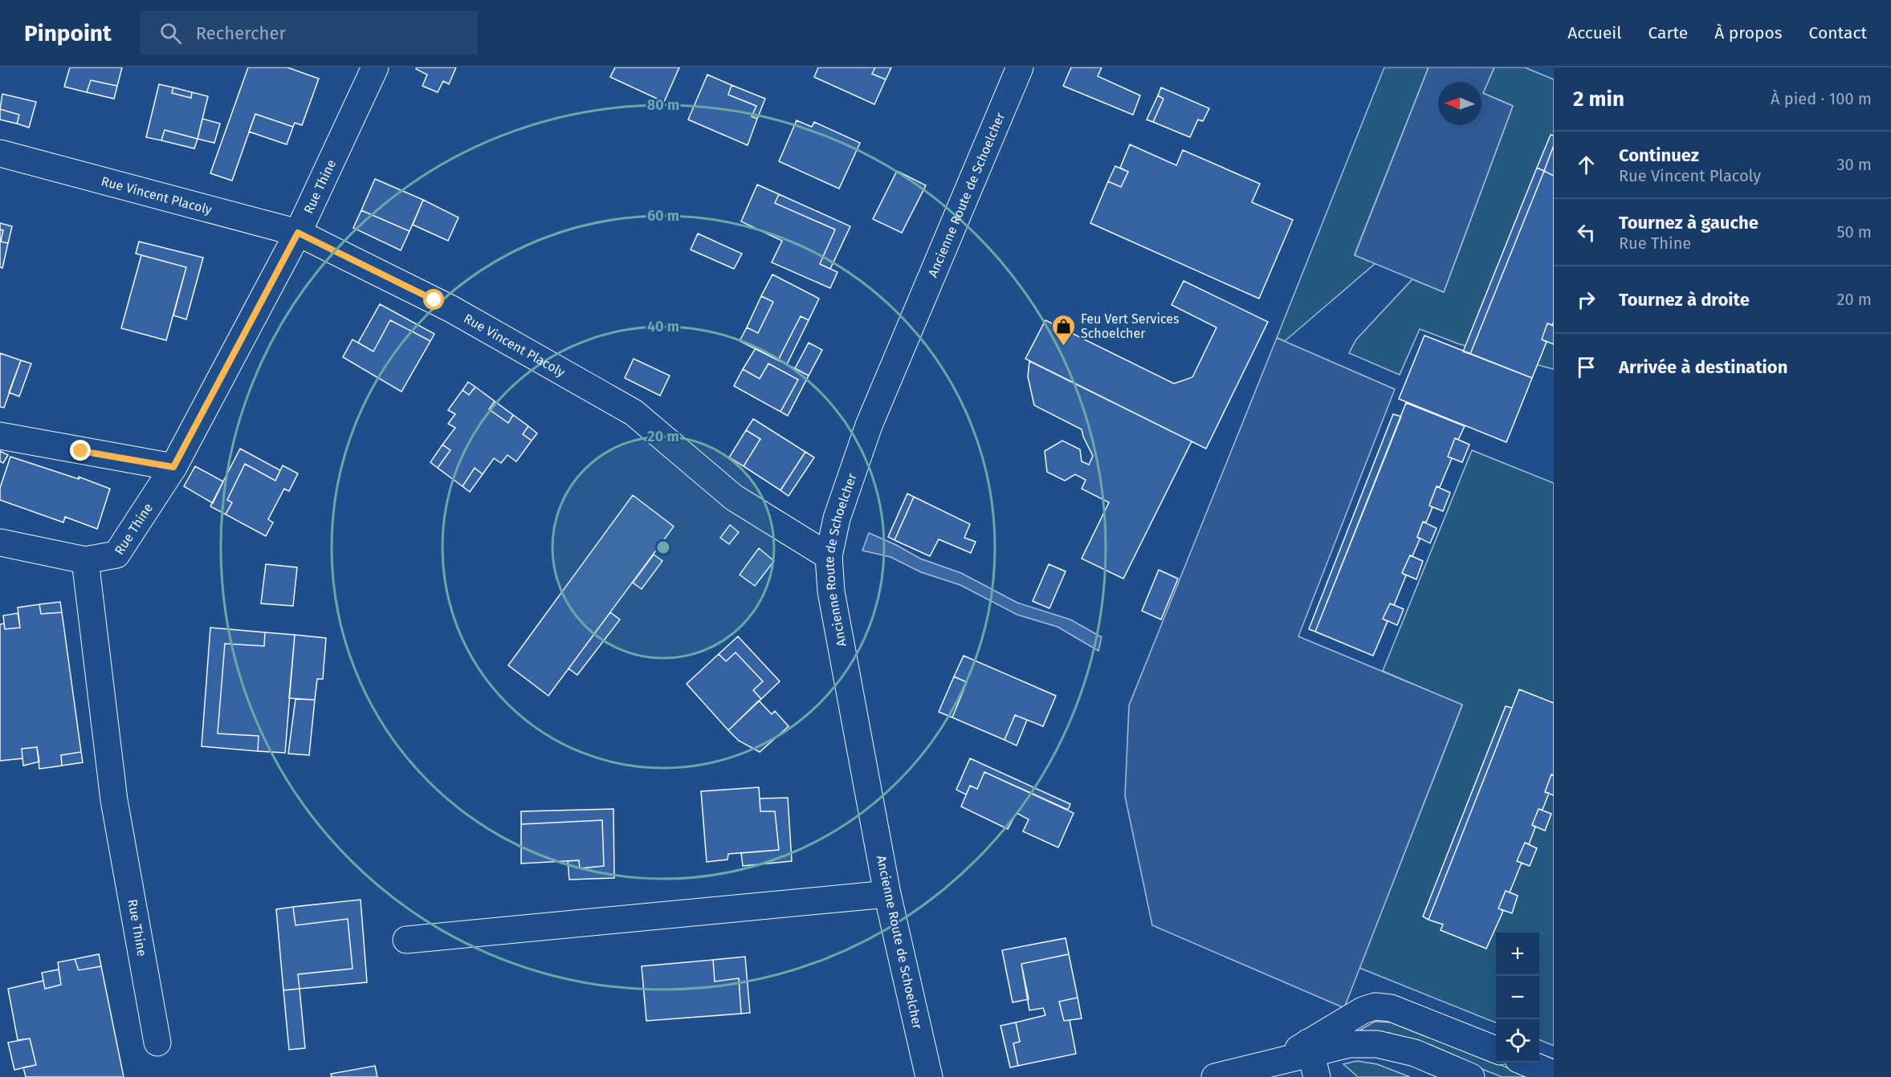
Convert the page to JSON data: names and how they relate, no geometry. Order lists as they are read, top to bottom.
{
  "streets": {
    "street": ["Rue Thine", "Rue Vincent Placoly", "Ancienne Route de Schoelcher"]
  },
  "crossings": [
    ["Rue Thine", "Rue Vincent Placoly"],
    ["Rue Vincent Placoly", "Ancienne Route de Schoelcher"]
  ],
  "places": {
    "shop": ["Feu Vert Services Schoelcher"]
  },
  "north": "left",
  "page": {
    "header": "Pinpoint",
    "search": "Rechercher",
    "nav": [
      "Accueil",
      "Carte",
      "À propos",
      "Contact"
    ],
    "heading": ["2 min", "À pied · 100 m"],
    "list": [
      ["Continuez", "Rue Vincent Placoly", "30 m"],
      ["Tournez à gauche", "Rue Thine", "50 m"],
      ["Tournez à droite", "20 m"],
      "Arrivée à destination"
    ],
    "map_buttons": ["+", "−"]
  },
  "rings": [
    "80 m",
    "60 m",
    "40 m",
    "20 m"
  ]
}
